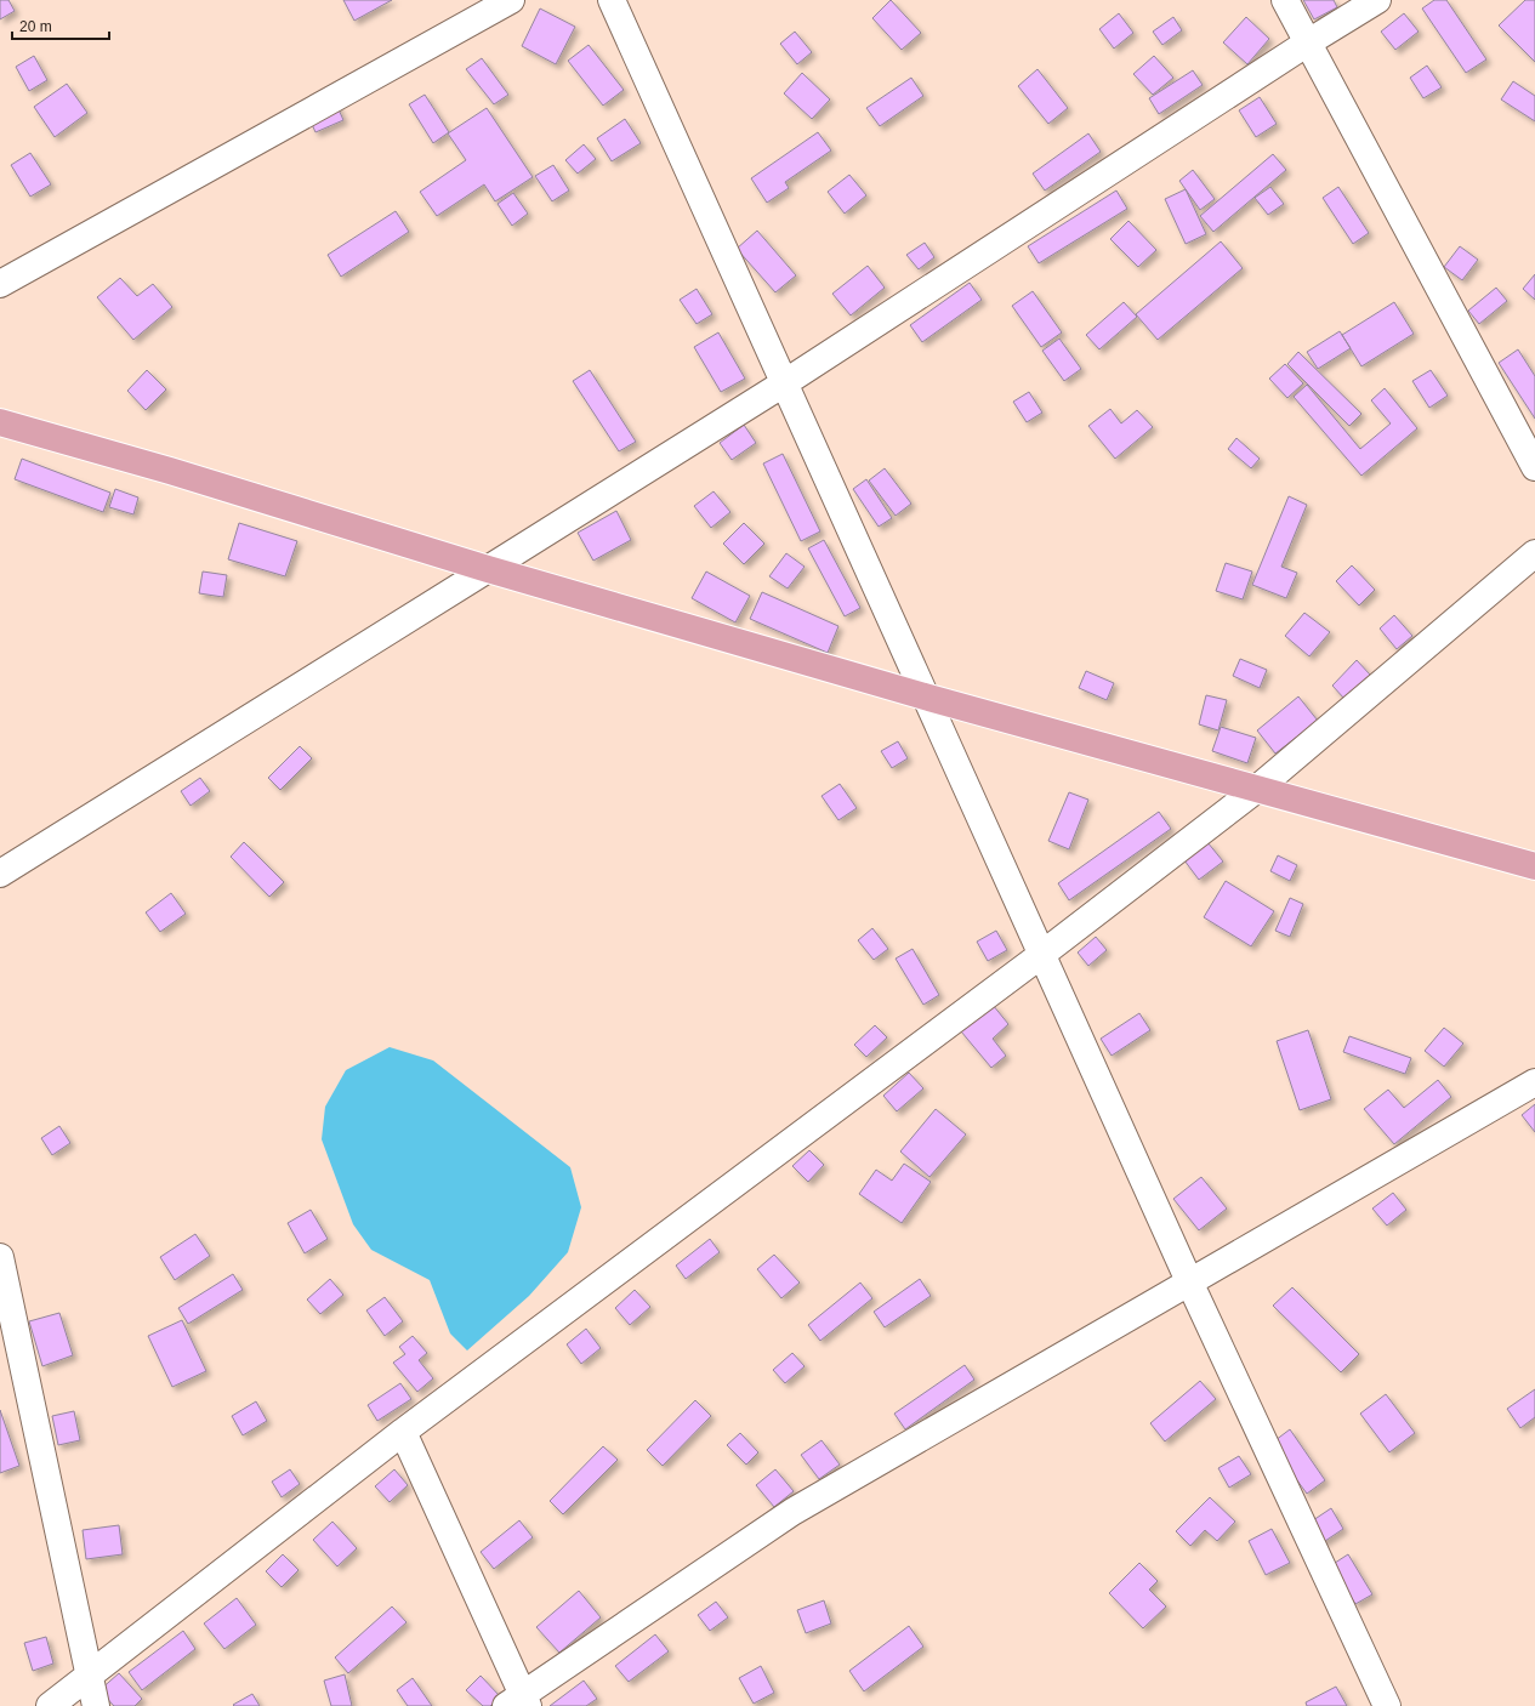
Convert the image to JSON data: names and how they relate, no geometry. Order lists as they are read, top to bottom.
{
  "scale_bar": "20 m"
}
